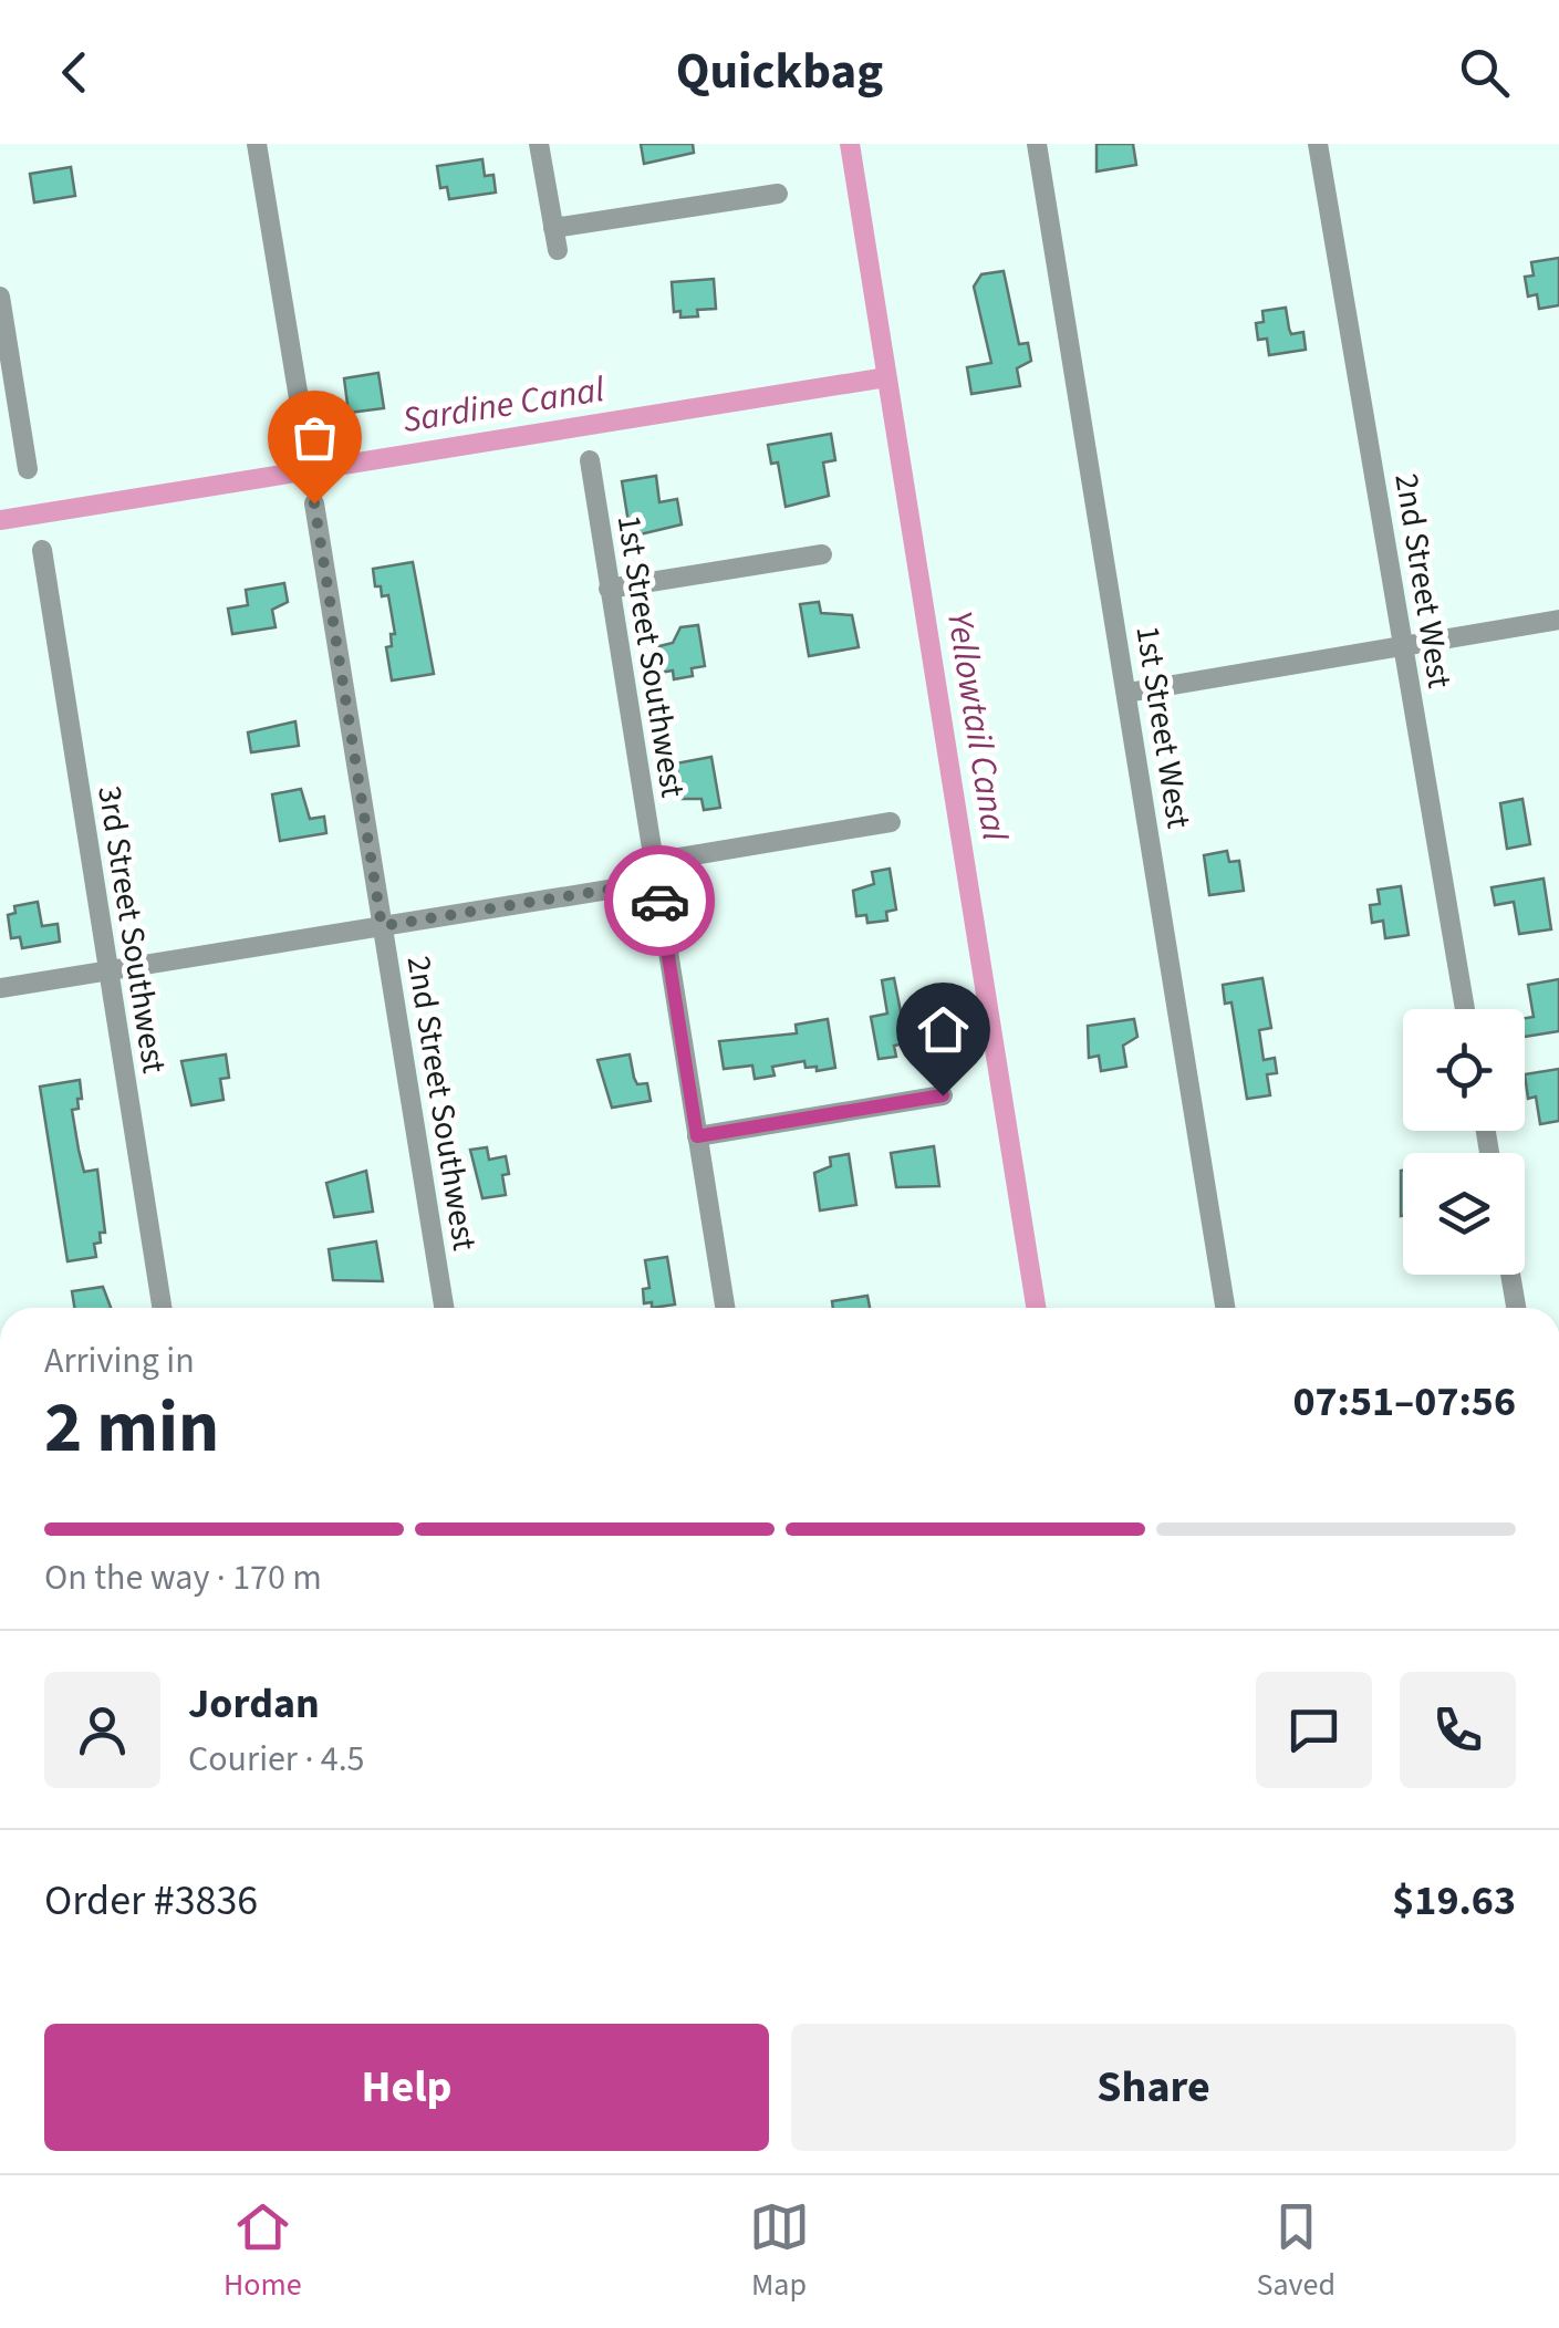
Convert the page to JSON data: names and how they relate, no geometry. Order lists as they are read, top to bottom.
{
  "streets": {
    "street": [
      "2nd Street West",
      "1st Street Southwest",
      "1st Street West",
      "3rd Street Southwest",
      "2nd Street Southwest"
    ]
  },
  "water": ["Sardine Canal", "Yellowtail Canal"],
  "page": {
    "header": "Quickbag",
    "heading": ["2 min", "Arriving in", "07:51–07:56"],
    "panel": [
      "Jordan",
      "Courier · 4.5",
      "Order #3836",
      "$19.63"
    ],
    "bar": "On the way · 170 m",
    "buttons": ["Help", "Share"],
    "tabs": ["Home", "Map", "Saved"]
  }
}
